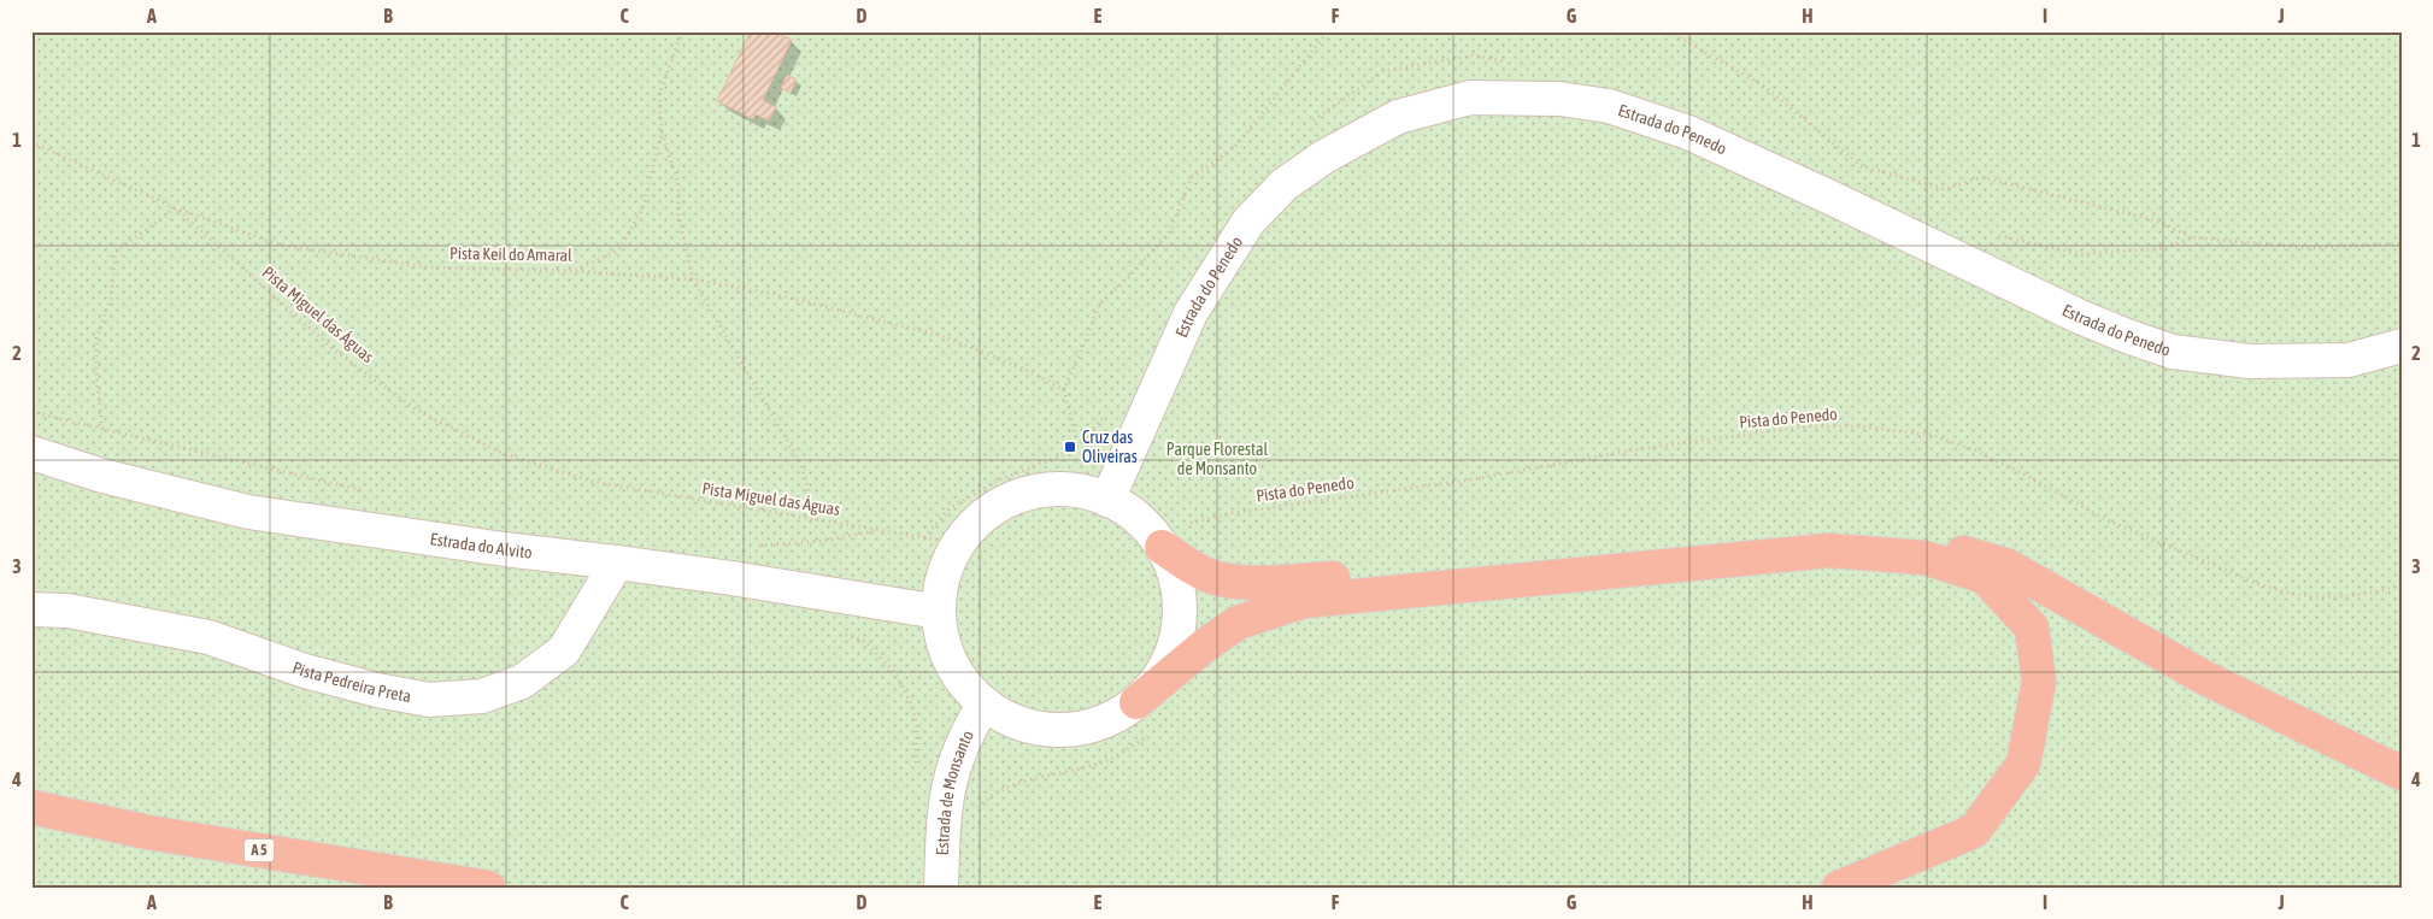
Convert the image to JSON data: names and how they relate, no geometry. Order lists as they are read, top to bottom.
{
  "streets": {
    "highway": ["A 5"],
    "street": [
      "Estrada do Penedo",
      "Estrada do Alvito",
      "Pista Pedreira Preta",
      "Estrada de Monsanto"
    ],
    "path": ["Pista Keil do Amaral", "Pista Miguel das Águas", "Pista do Penedo"]
  },
  "crossings": [
    ["Pista Keil do Amaral", "Pista Miguel das Águas"],
    ["Estrada do Alvito", "Pista Pedreira Preta"]
  ],
  "parks": ["Parque Florestal de Monsanto"],
  "places": {
    "transit": ["Cruz das Oliveiras"]
  },
  "grid": {
    "columns": [
      "A",
      "B",
      "C",
      "D",
      "E",
      "F",
      "G",
      "H",
      "I",
      "J"
    ],
    "rows": [
      "1",
      "2",
      "3",
      "4"
    ]
  }
}
